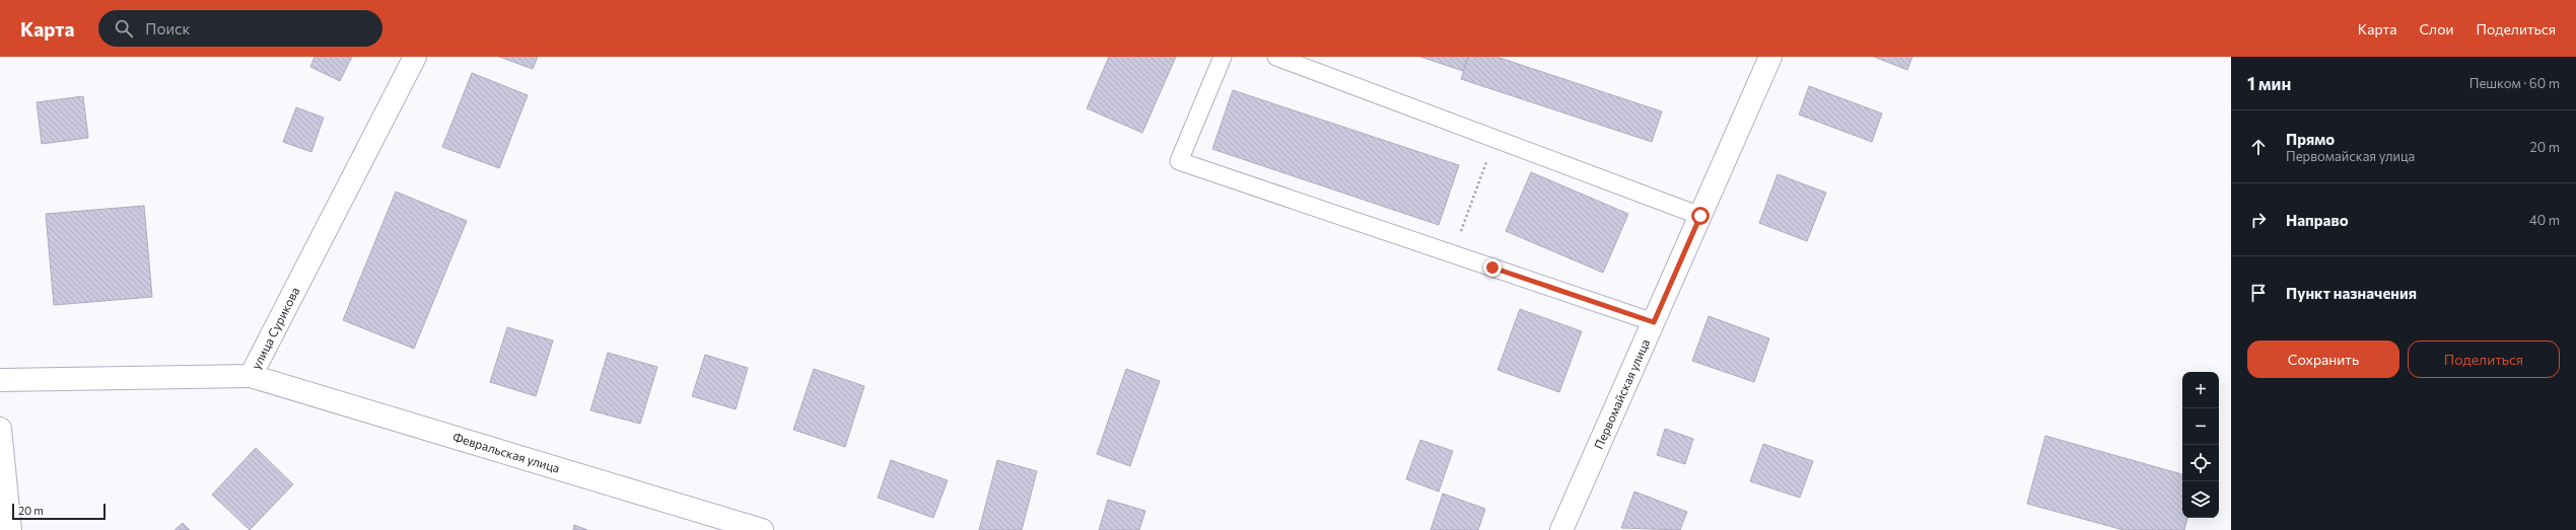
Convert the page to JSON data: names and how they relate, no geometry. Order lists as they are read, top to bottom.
{
  "streets": {
    "street": ["улица Сурикова", "Первомайская улица", "Февральская улица"]
  },
  "crossings": [
    ["улица Сурикова", "Февральская улица"]
  ],
  "scale_bar": "20 m",
  "page": {
    "header": "Карта",
    "search": "Поиск",
    "nav": ["Карта", "Слои", "Поделиться"],
    "heading": ["1 мин", "Пешком · 60 m"],
    "list": [
      ["Прямо", "Первомайская улица", "20 m"],
      ["Направо", "40 m"],
      "Пункт назначения"
    ],
    "buttons": ["Сохранить", "Поделиться"],
    "map_buttons": ["+", "−"],
    "scale": "20 m"
  }
}
